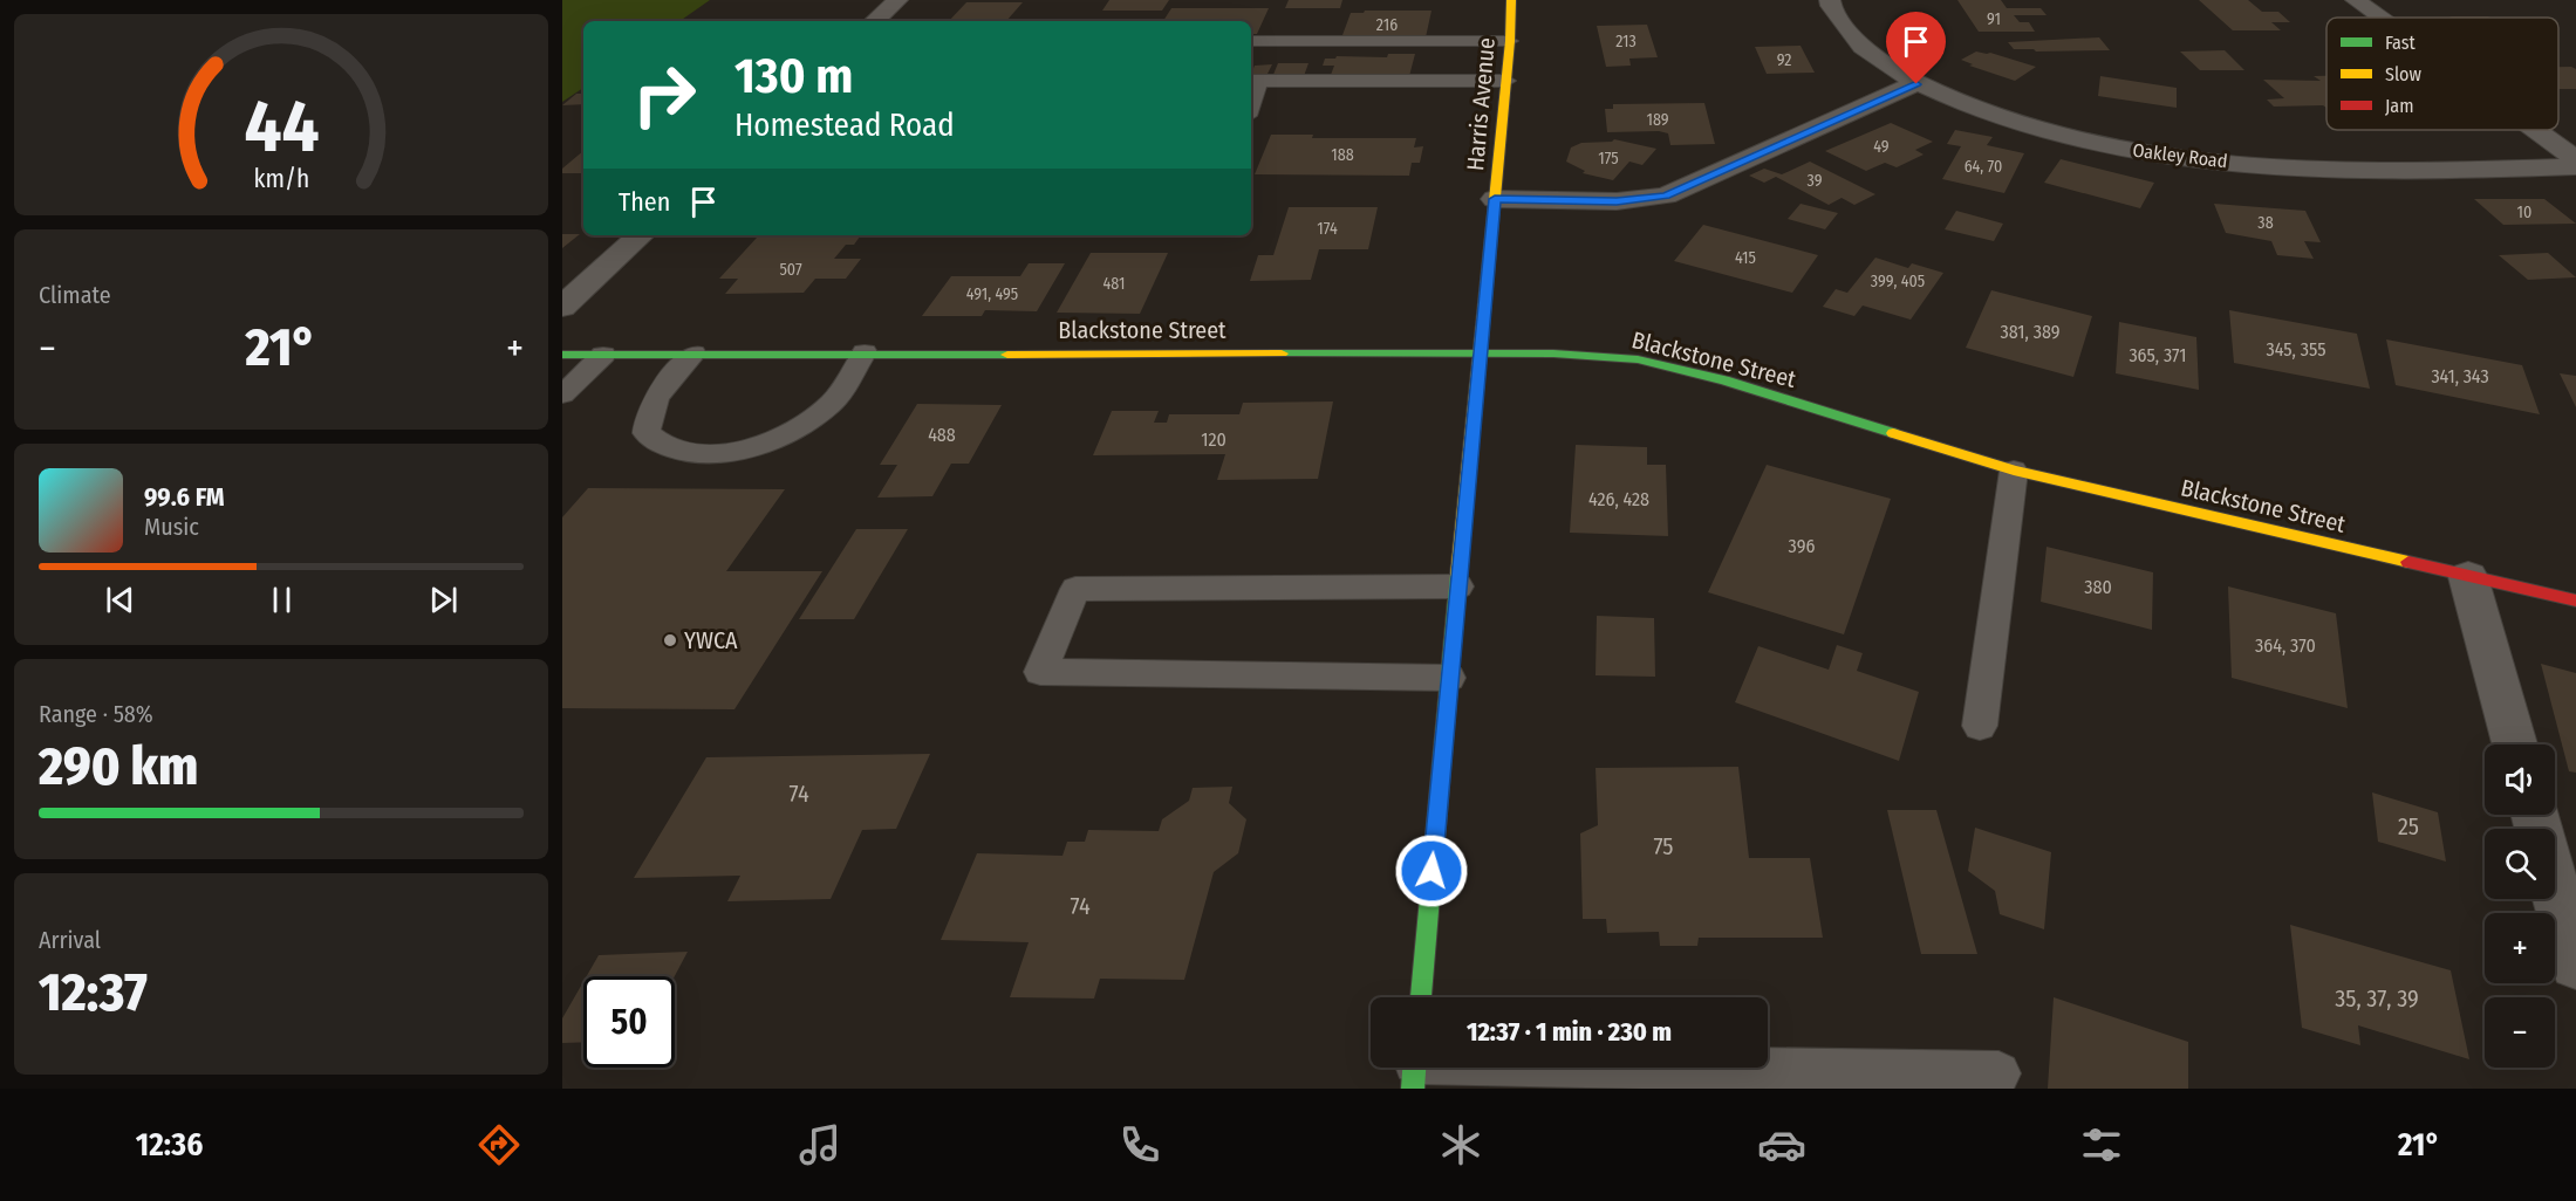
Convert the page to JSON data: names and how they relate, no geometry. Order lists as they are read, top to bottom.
{
  "streets": {
    "street": ["Harris Avenue", "Oakley Road", "Blackstone Street"]
  },
  "crossings": [
    ["Harris Avenue", "Blackstone Street"]
  ],
  "places": ["YWCA"],
  "house_numbers": [
    "91",
    "216",
    "213",
    "92",
    "189",
    "49",
    "188",
    "175",
    "64, 70",
    "39",
    "10",
    "38",
    "174",
    "415",
    "507",
    "399, 405",
    "481",
    "491, 495",
    "381, 389",
    "345, 355",
    "365, 371",
    "341, 343",
    "488",
    "120",
    "426, 428",
    "396",
    "380",
    "364, 370",
    "74",
    "25",
    "75",
    "74",
    "35, 37, 39"
  ],
  "legend": ["Fast", "Slow", "Jam"],
  "page": {
    "turn": ["130 m", "Homestead Road"],
    "then": "Then",
    "tile": [
      "Climate",
      ["Range · 58%", "290 km"],
      ["Arrival", "12:37"]
    ],
    "heat": ["−", "21°", "+"],
    "song": ["99.6 FM", "Music"],
    "map_buttons": ["+", "−"],
    "limit": "50",
    "trip": "12:37 · 1 min · 230 m",
    "tabs": ["12:36", "21°"],
    "gauge": ["44", "km/h"]
  }
}
